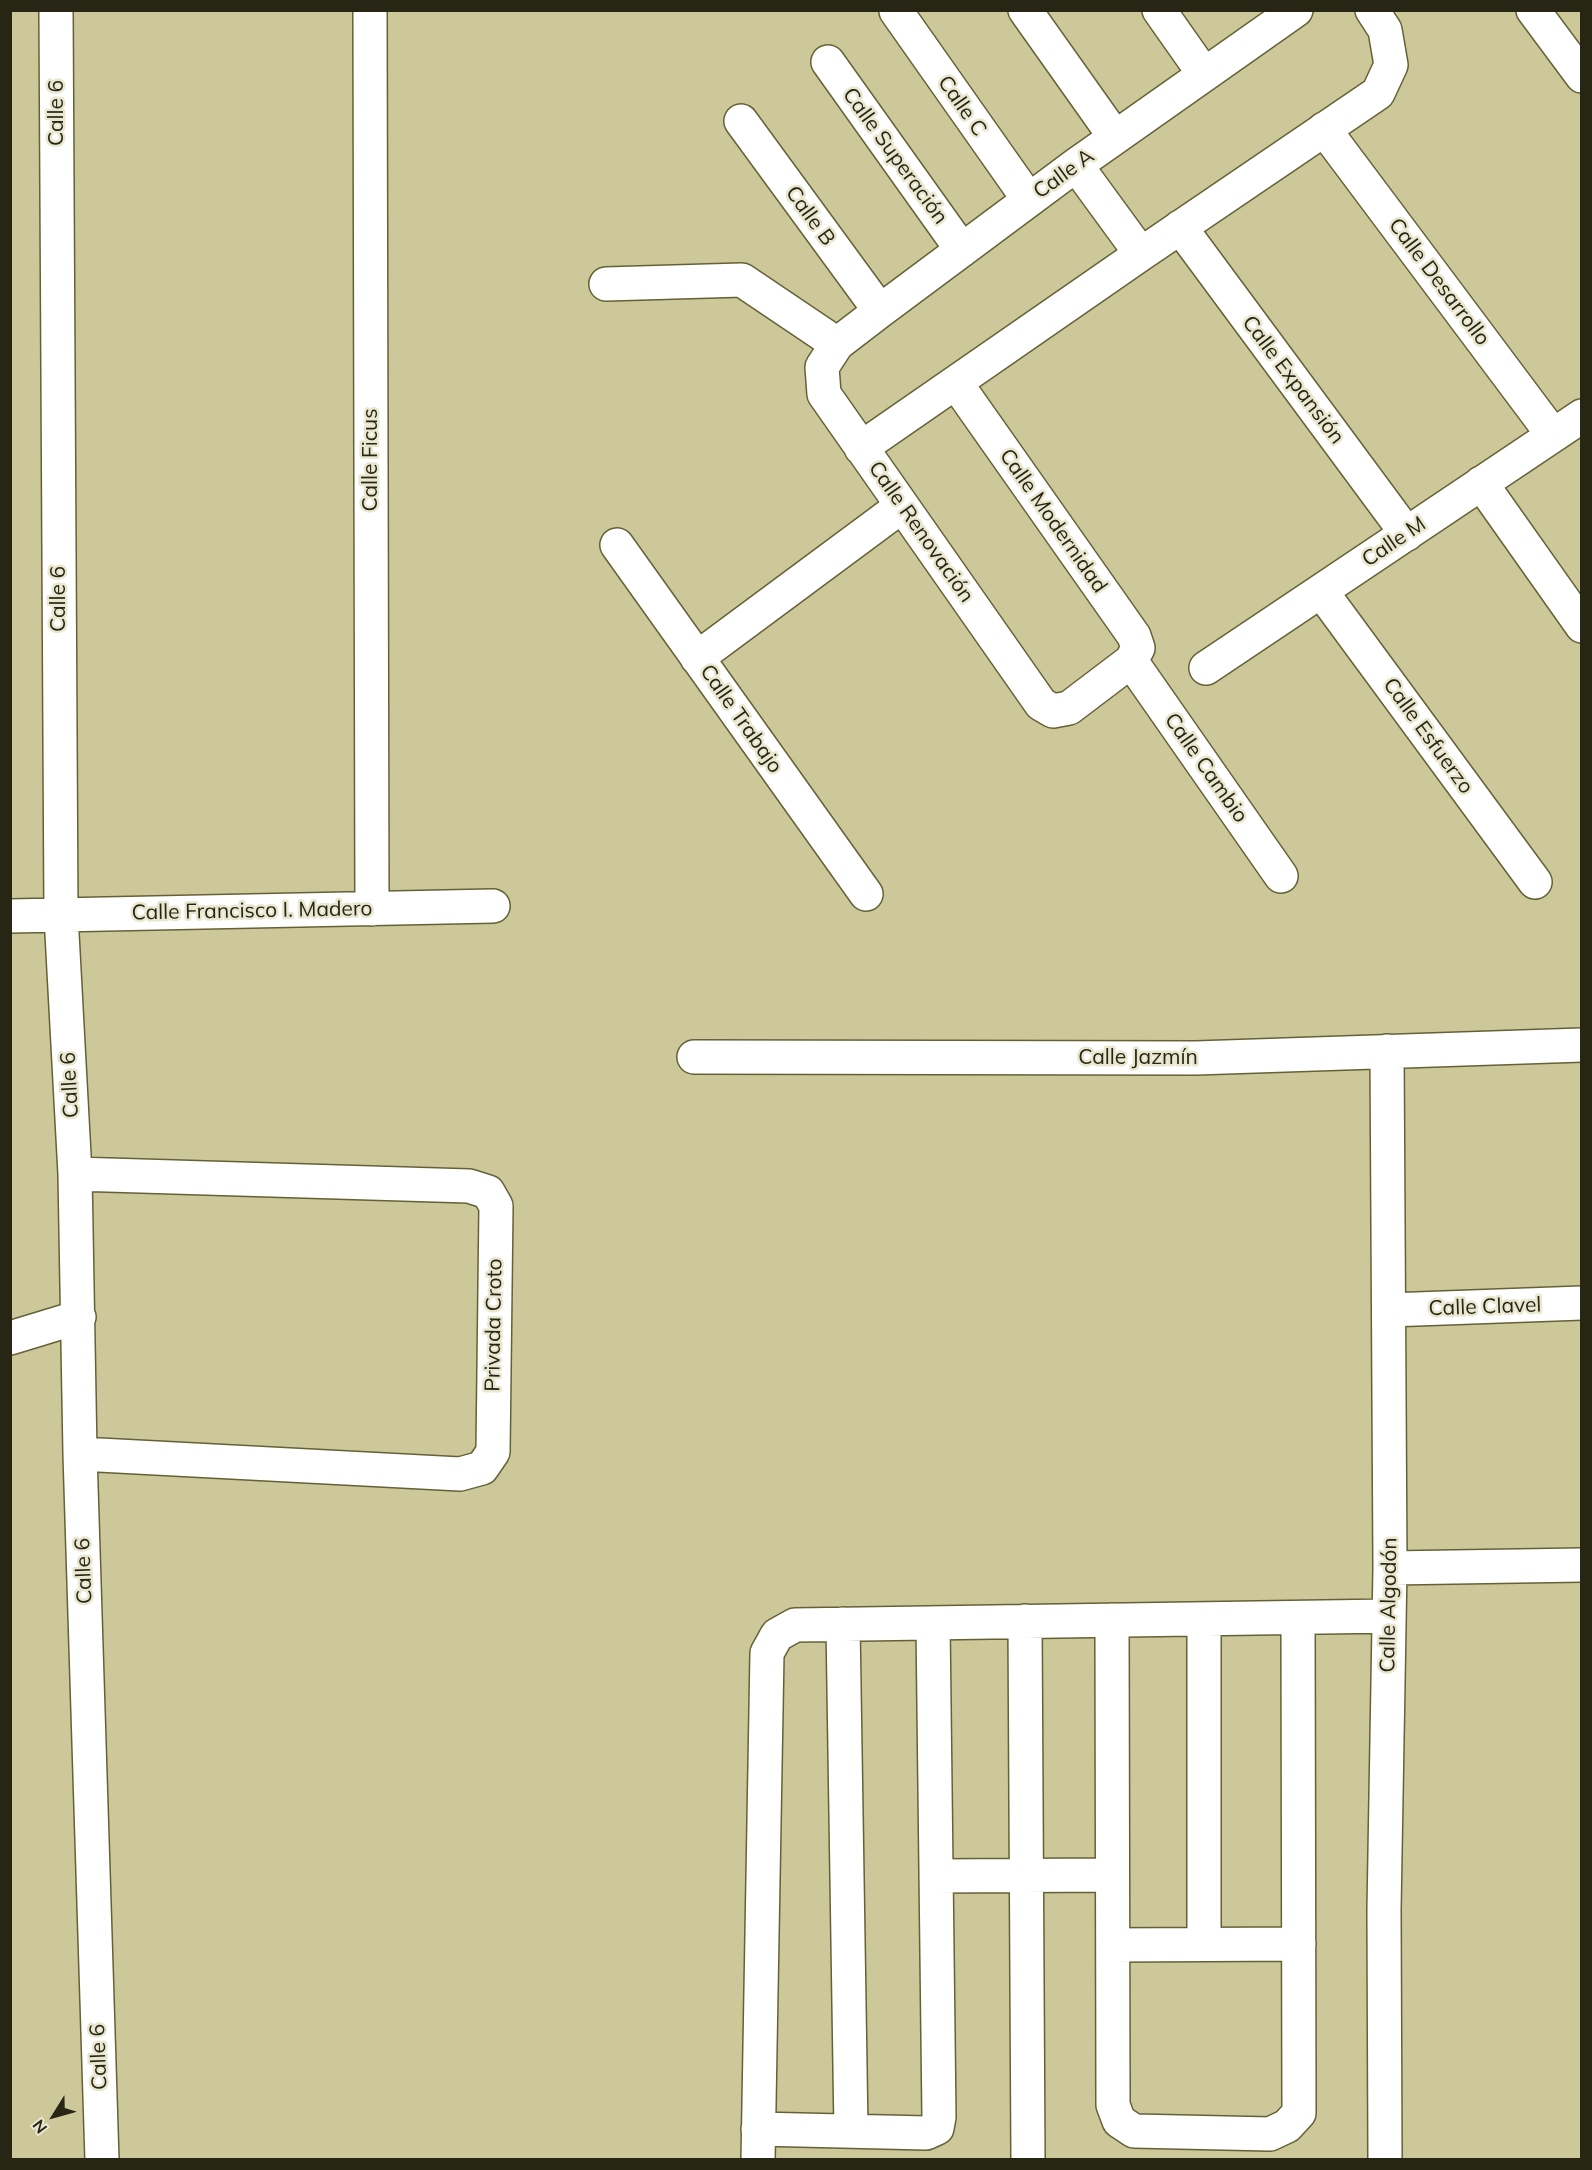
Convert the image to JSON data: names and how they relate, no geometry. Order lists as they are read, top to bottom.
{
  "streets": {
    "street": [
      "Calle C",
      "Calle 6",
      "Calle Superación",
      "Calle A",
      "Calle B",
      "Calle Desarrollo",
      "Calle Expansión",
      "Calle Ficus",
      "Calle Modernidad",
      "Calle Renovación",
      "Calle M",
      "Calle Trabajo",
      "Calle Esfuerzo",
      "Calle Cambio",
      "Calle Francisco I. Madero",
      "Calle Jazmín",
      "Calle Clavel",
      "Privada Croto",
      "Calle Algodón"
    ]
  },
  "crossings": [
    ["Calle C", "Calle A"],
    ["Calle 6", "Calle Francisco I. Madero"],
    ["Calle 6", "Privada Croto"],
    ["Calle Superación", "Calle A"],
    ["Calle A", "Calle B"],
    ["Calle A", "Calle Renovación"],
    ["Calle Desarrollo", "Calle M"],
    ["Calle Expansión", "Calle M"],
    ["Calle Ficus", "Calle Francisco I. Madero"],
    ["Calle Modernidad", "Calle Renovación"],
    ["Calle Modernidad", "Calle Cambio"],
    ["Calle Renovación", "Calle Cambio"],
    ["Calle M", "Calle Esfuerzo"],
    ["Calle Jazmín", "Calle Algodón"],
    ["Calle Clavel", "Calle Algodón"]
  ],
  "north": "bottom left"
}
